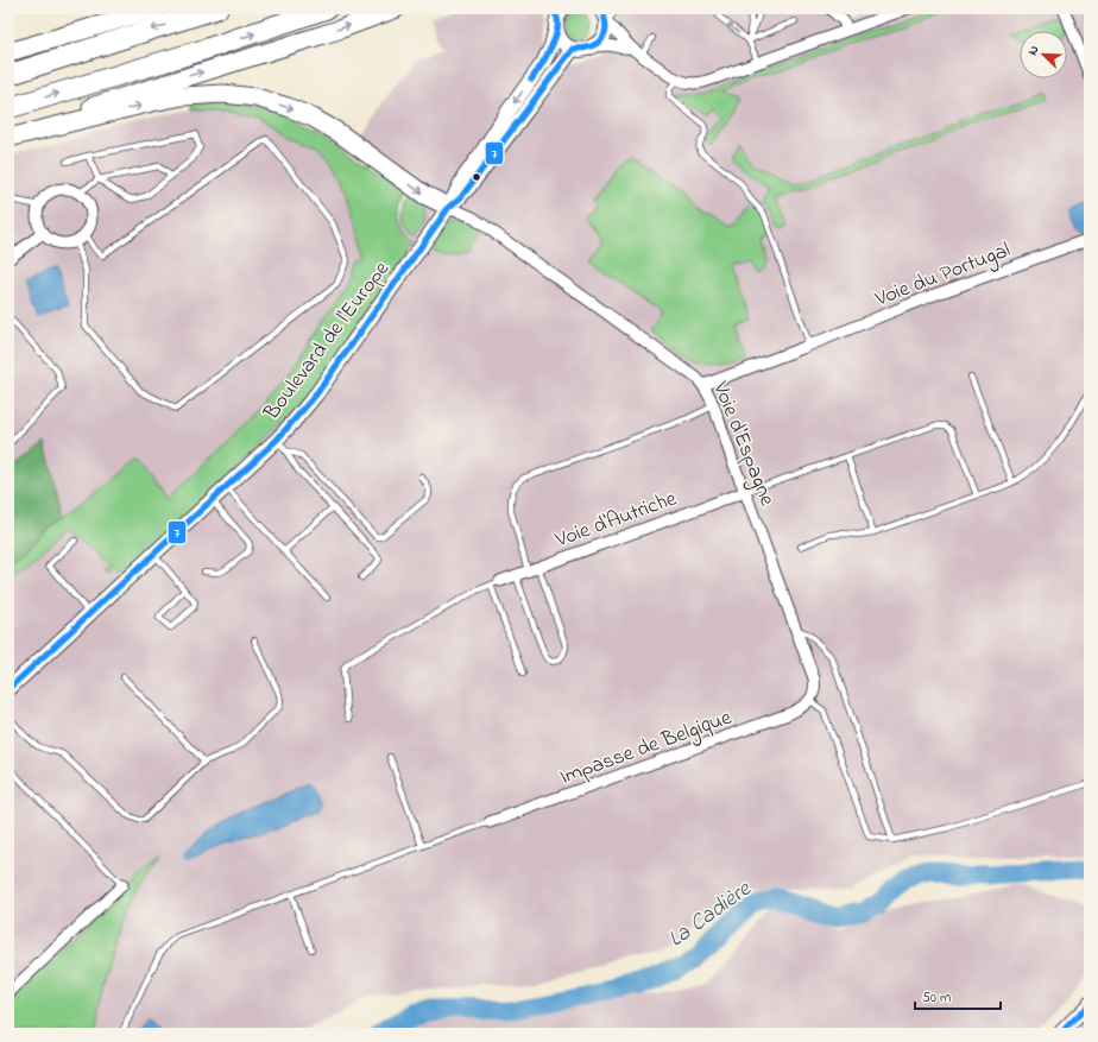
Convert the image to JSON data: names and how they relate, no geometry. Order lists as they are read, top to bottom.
{
  "streets": {
    "street": [
      "Voie du Portugal",
      "Boulevard de l'Europe",
      "Voie d'Espagne",
      "Voie d'Autriche",
      "Impasse de Belgique"
    ]
  },
  "crossings": [
    ["Voie du Portugal", "Voie d'Espagne"],
    ["Boulevard de l'Europe", "Voie d'Espagne"],
    ["Voie d'Espagne", "Voie d'Autriche"],
    ["Voie d'Espagne", "Impasse de Belgique"]
  ],
  "water": ["La Cadière"],
  "lines": ["transit line 7"],
  "scale_bar": "50 m",
  "north": "top left"
}
